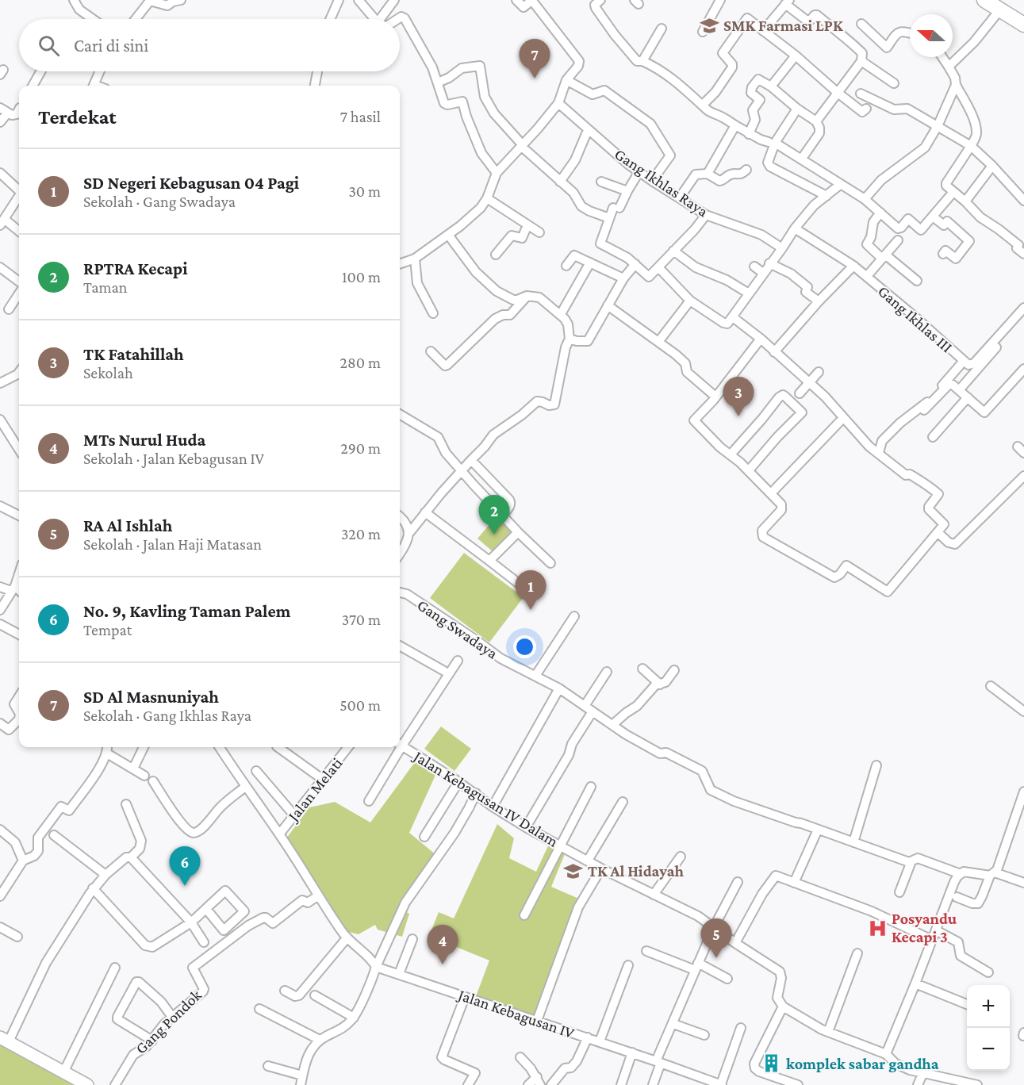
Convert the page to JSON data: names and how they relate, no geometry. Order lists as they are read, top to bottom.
{
  "streets": {
    "street": [
      "Gang Ikhlas Raya",
      "Gang Ikhlas III",
      "Gang Swadaya",
      "Jalan Melati",
      "Jalan Kebagusan IV Dalam",
      "Jalan Kebagusan IV",
      "Gang Pondok"
    ]
  },
  "crossings": [
    ["Jalan Melati", "Jalan Kebagusan IV"],
    ["Jalan Kebagusan IV", "Gang Pondok"]
  ],
  "places": {
    "school or university": ["SMK Farmasi LPK", "TK Al Hidayah"],
    "hospital": ["Posyandu Kecapi 3"],
    "building": ["komplek sabar gandha"]
  },
  "north": "left",
  "page": {
    "search": "Cari di sini",
    "pins": [
      "7",
      "3",
      "2",
      "1",
      "6",
      "5",
      "4"
    ],
    "heading": ["Terdekat", "7 hasil"],
    "list": [
      {
        "mark": "1",
        "name": "SD Negeri Kebagusan 04 Pagi",
        "note": "Sekolah · Gang Swadaya",
        "value": "30 m"
      },
      {
        "mark": "2",
        "name": "RPTRA Kecapi",
        "note": "Taman",
        "value": "100 m"
      },
      {
        "mark": "3",
        "name": "TK Fatahillah",
        "note": "Sekolah",
        "value": "280 m"
      },
      {
        "mark": "4",
        "name": "MTs Nurul Huda",
        "note": "Sekolah · Jalan Kebagusan IV",
        "value": "290 m"
      },
      {
        "mark": "5",
        "name": "RA Al Ishlah",
        "note": "Sekolah · Jalan Haji Matasan",
        "value": "320 m"
      },
      {
        "mark": "6",
        "name": "No. 9, Kavling Taman Palem",
        "note": "Tempat",
        "value": "370 m"
      },
      {
        "mark": "7",
        "name": "SD Al Masnuniyah",
        "note": "Sekolah · Gang Ikhlas Raya",
        "value": "500 m"
      }
    ],
    "map_buttons": ["+", "−"]
  }
}
